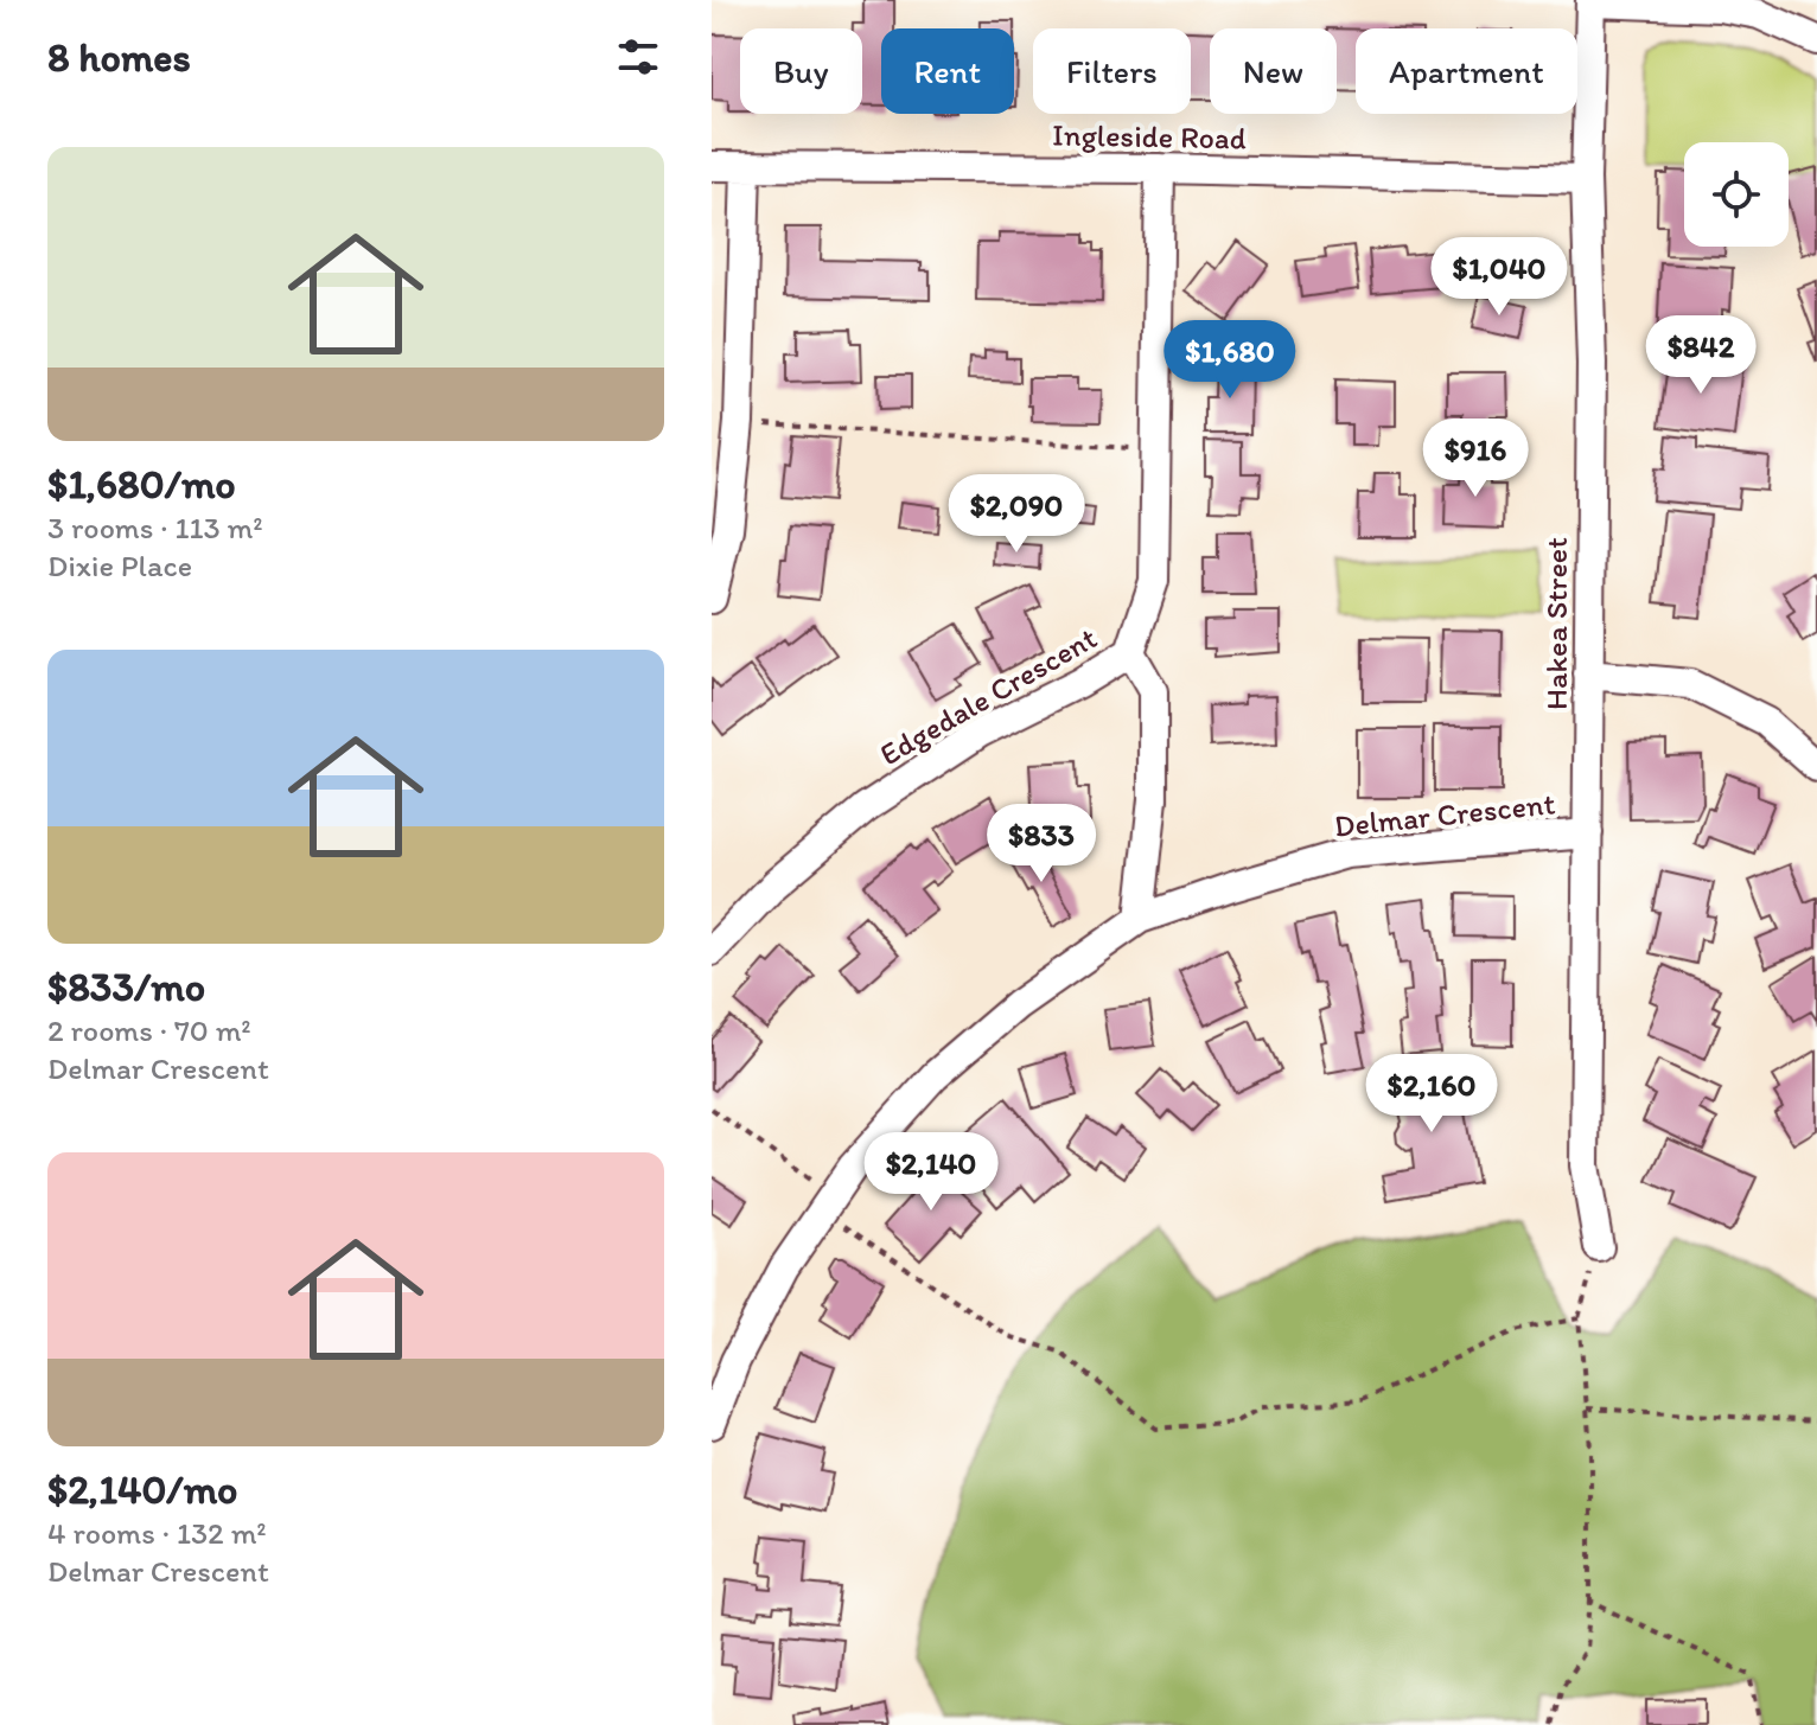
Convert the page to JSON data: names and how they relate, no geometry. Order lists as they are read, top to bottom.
{
  "streets": {
    "street": [
      "Ingleside Road",
      "Hakea Street",
      "Edgedale Crescent",
      "Delmar Crescent"
    ]
  },
  "crossings": [
    ["Ingleside Road", "Hakea Street"],
    ["Hakea Street", "Delmar Crescent"]
  ],
  "page": {
    "heading": "8 homes",
    "chip": [
      "Buy",
      "Rent",
      "Filters",
      "New",
      "Apartment"
    ],
    "list": [
      {
        "name": "$1,680/mo",
        "note": "3 rooms · 113 m² · Dixie Place"
      },
      {
        "name": "$833/mo",
        "note": "2 rooms · 70 m² · Delmar Crescent"
      },
      {
        "name": "$2,140/mo",
        "note": "4 rooms · 132 m² · Delmar Crescent"
      }
    ],
    "price": [
      "$1,040",
      "$842",
      "$1,680",
      "$916",
      "$2,090",
      "$833",
      "$2,160",
      "$2,140"
    ]
  }
}
